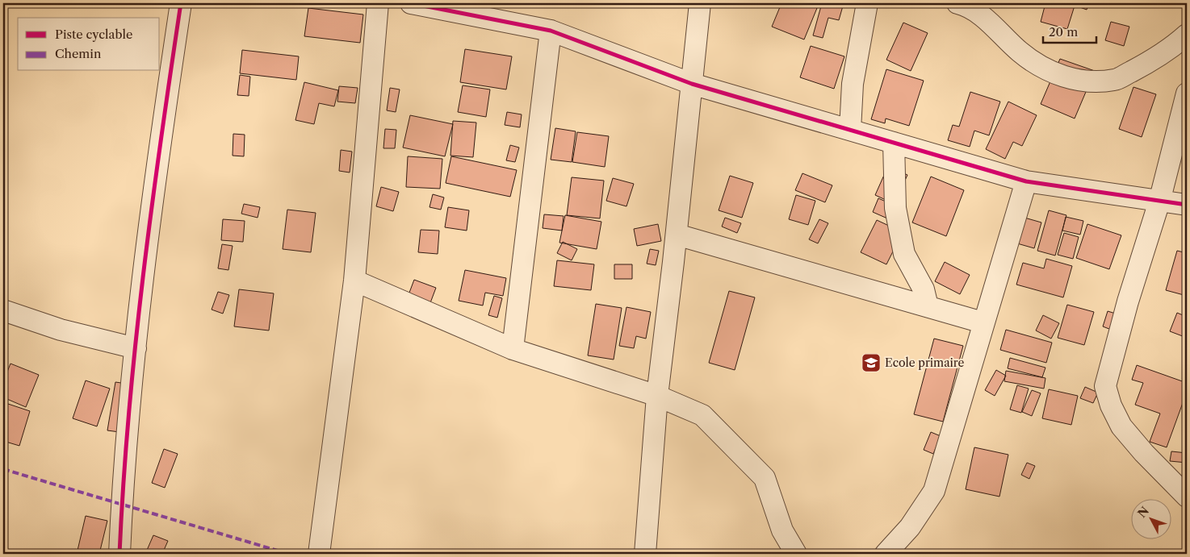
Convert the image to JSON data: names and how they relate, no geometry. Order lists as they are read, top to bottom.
{
  "places": {
    "school or university": ["Ecole primaire"]
  },
  "legend": ["Piste cyclable", "Chemin"],
  "scale_bar": "20 m",
  "north": "top left"
}
